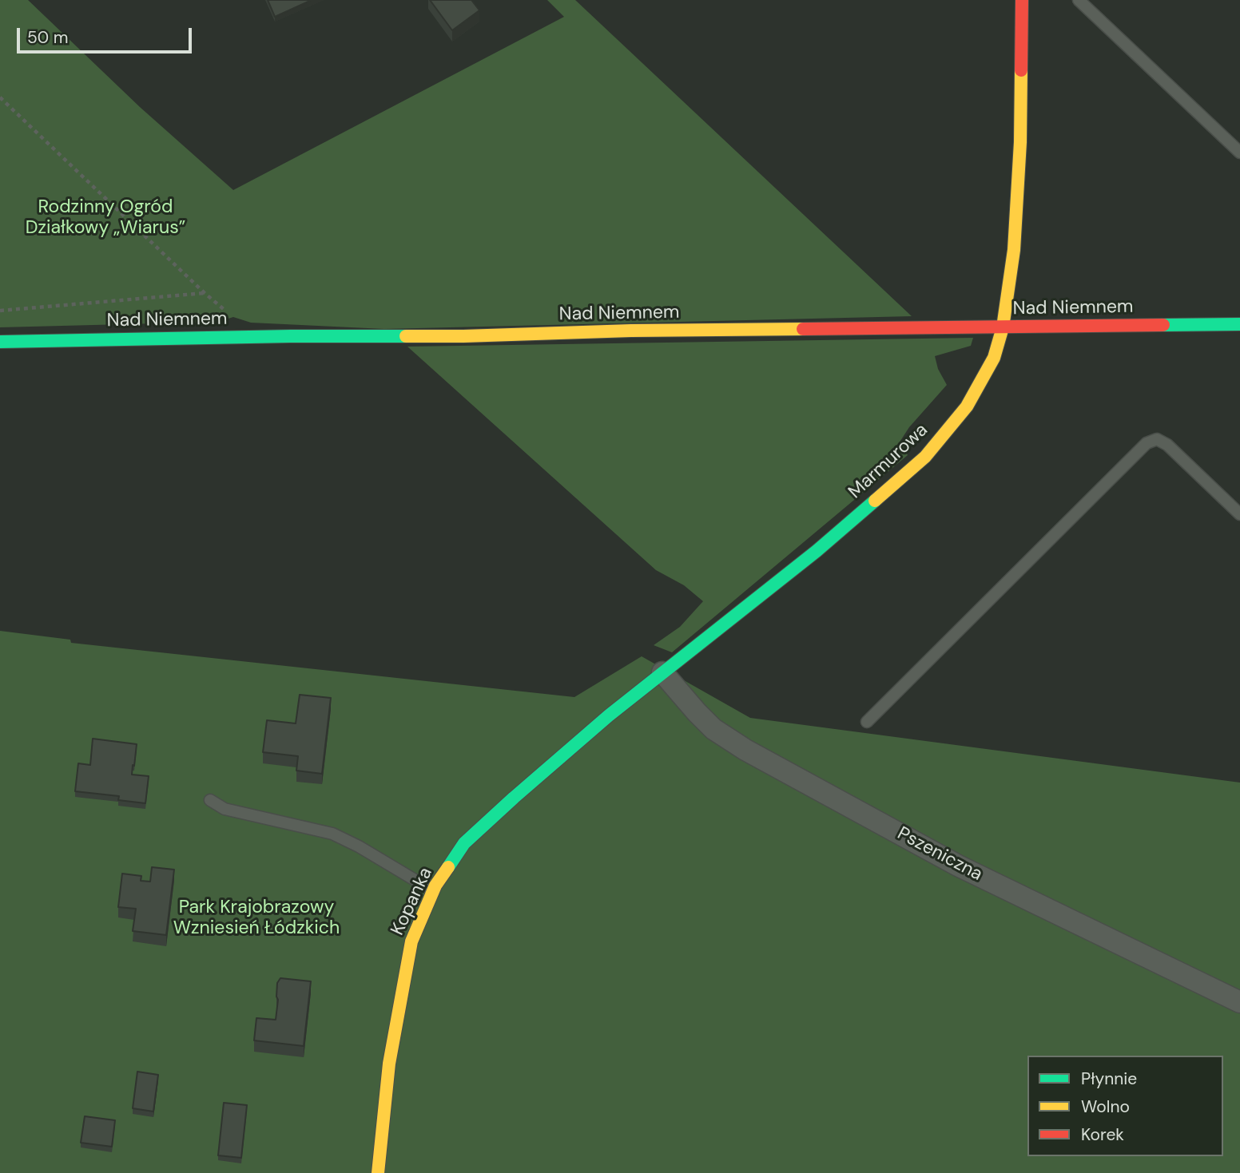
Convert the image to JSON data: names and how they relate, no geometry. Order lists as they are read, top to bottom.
{
  "streets": {
    "street": [
      "Nad Niemnem",
      "Marmurowa",
      "Pszeniczna",
      "Kopanka"
    ]
  },
  "crossings": [
    ["Nad Niemnem", "Marmurowa"],
    ["Marmurowa", "Pszeniczna"],
    ["Marmurowa", "Kopanka"],
    ["Pszeniczna", "Kopanka"]
  ],
  "parks": ["Rodzinny Ogród Działkowy „Wiarus”", "Park Krajobrazowy Wzniesień Łódzkich"],
  "legend": ["Płynnie", "Wolno", "Korek"],
  "scale_bar": "50 m"
}
